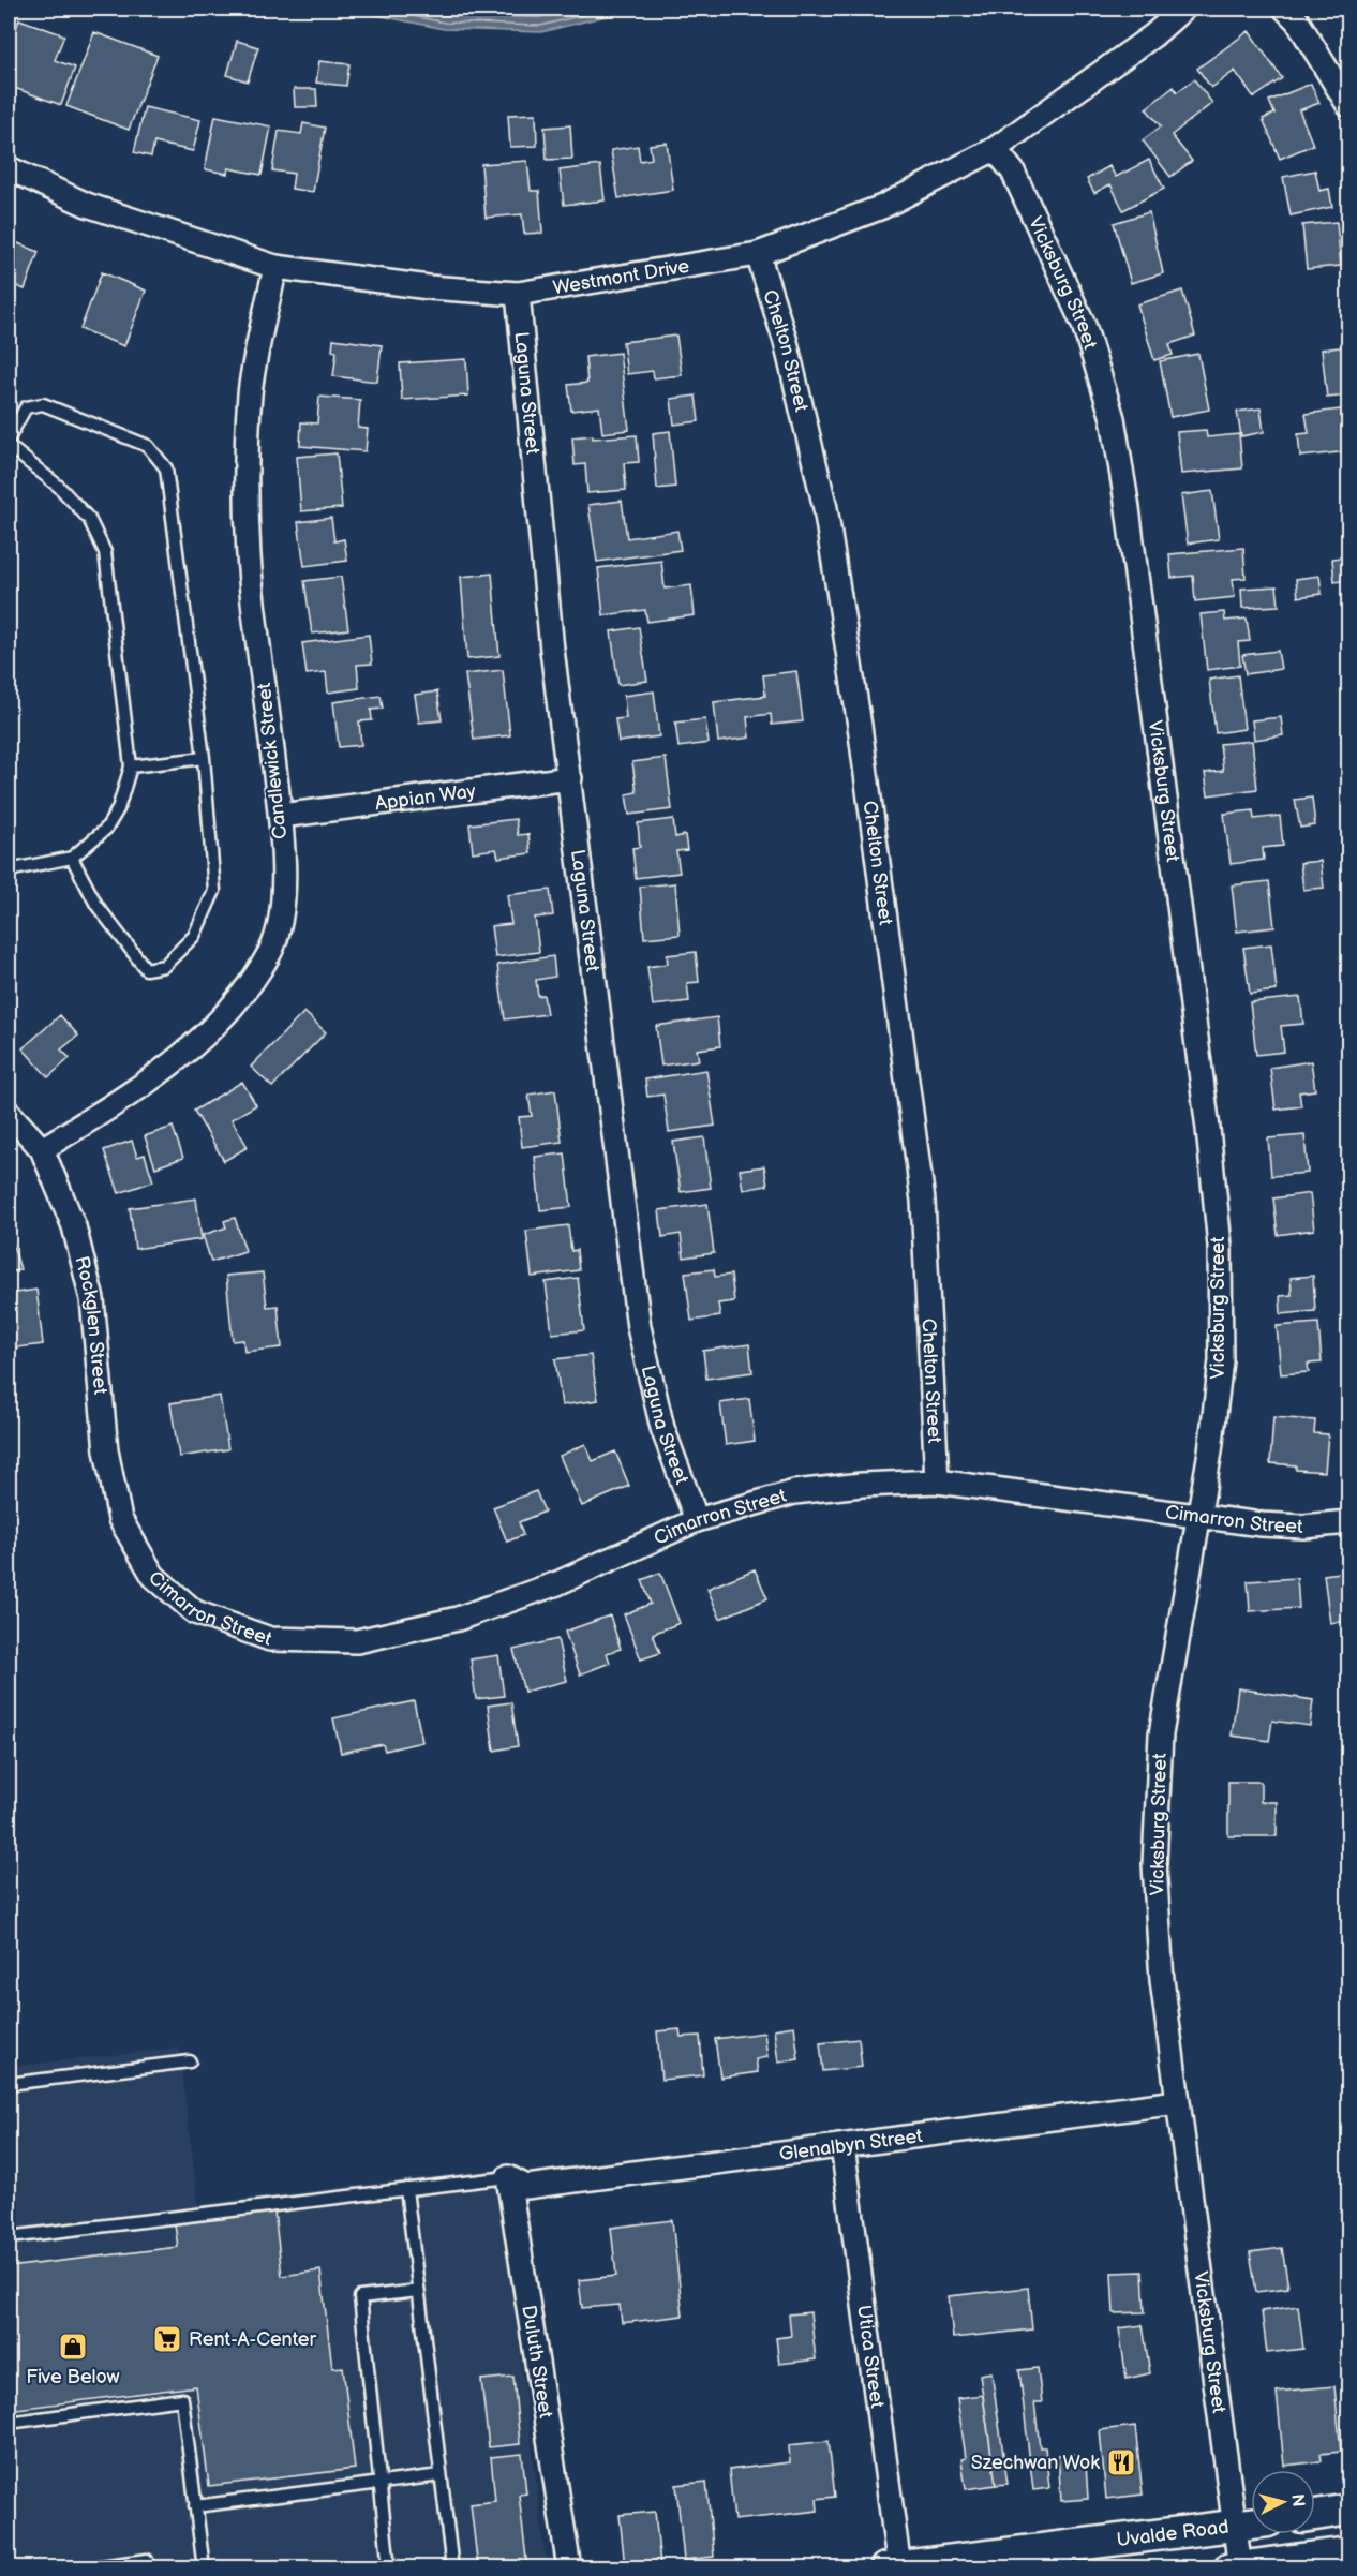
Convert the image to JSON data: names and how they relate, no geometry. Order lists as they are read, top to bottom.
{
  "streets": {
    "main road": ["Uvalde Road"],
    "street": [
      "Westmont Drive",
      "Vicksburg Street",
      "Chelton Street",
      "Laguna Street",
      "Candlewick Street",
      "Appian Way",
      "Rockglen Street",
      "Cimarron Street",
      "Glenalbyn Street",
      "Utica Street",
      "Duluth Street"
    ]
  },
  "crossings": [
    ["Westmont Drive", "Vicksburg Street"],
    ["Westmont Drive", "Chelton Street"],
    ["Westmont Drive", "Laguna Street"],
    ["Westmont Drive", "Candlewick Street"],
    ["Vicksburg Street", "Cimarron Street"],
    ["Vicksburg Street", "Glenalbyn Street"],
    ["Vicksburg Street", "Uvalde Road"],
    ["Chelton Street", "Cimarron Street"],
    ["Laguna Street", "Appian Way"],
    ["Laguna Street", "Cimarron Street"],
    ["Candlewick Street", "Appian Way"],
    ["Candlewick Street", "Rockglen Street"],
    ["Rockglen Street", "Cimarron Street"],
    ["Glenalbyn Street", "Utica Street"],
    ["Glenalbyn Street", "Duluth Street"],
    ["Utica Street", "Uvalde Road"]
  ],
  "places": {
    "supermarket": ["Rent-A-Center"],
    "shop": ["Five Below"],
    "restaurant": ["Szechwan Wok"]
  },
  "north": "right"
}
